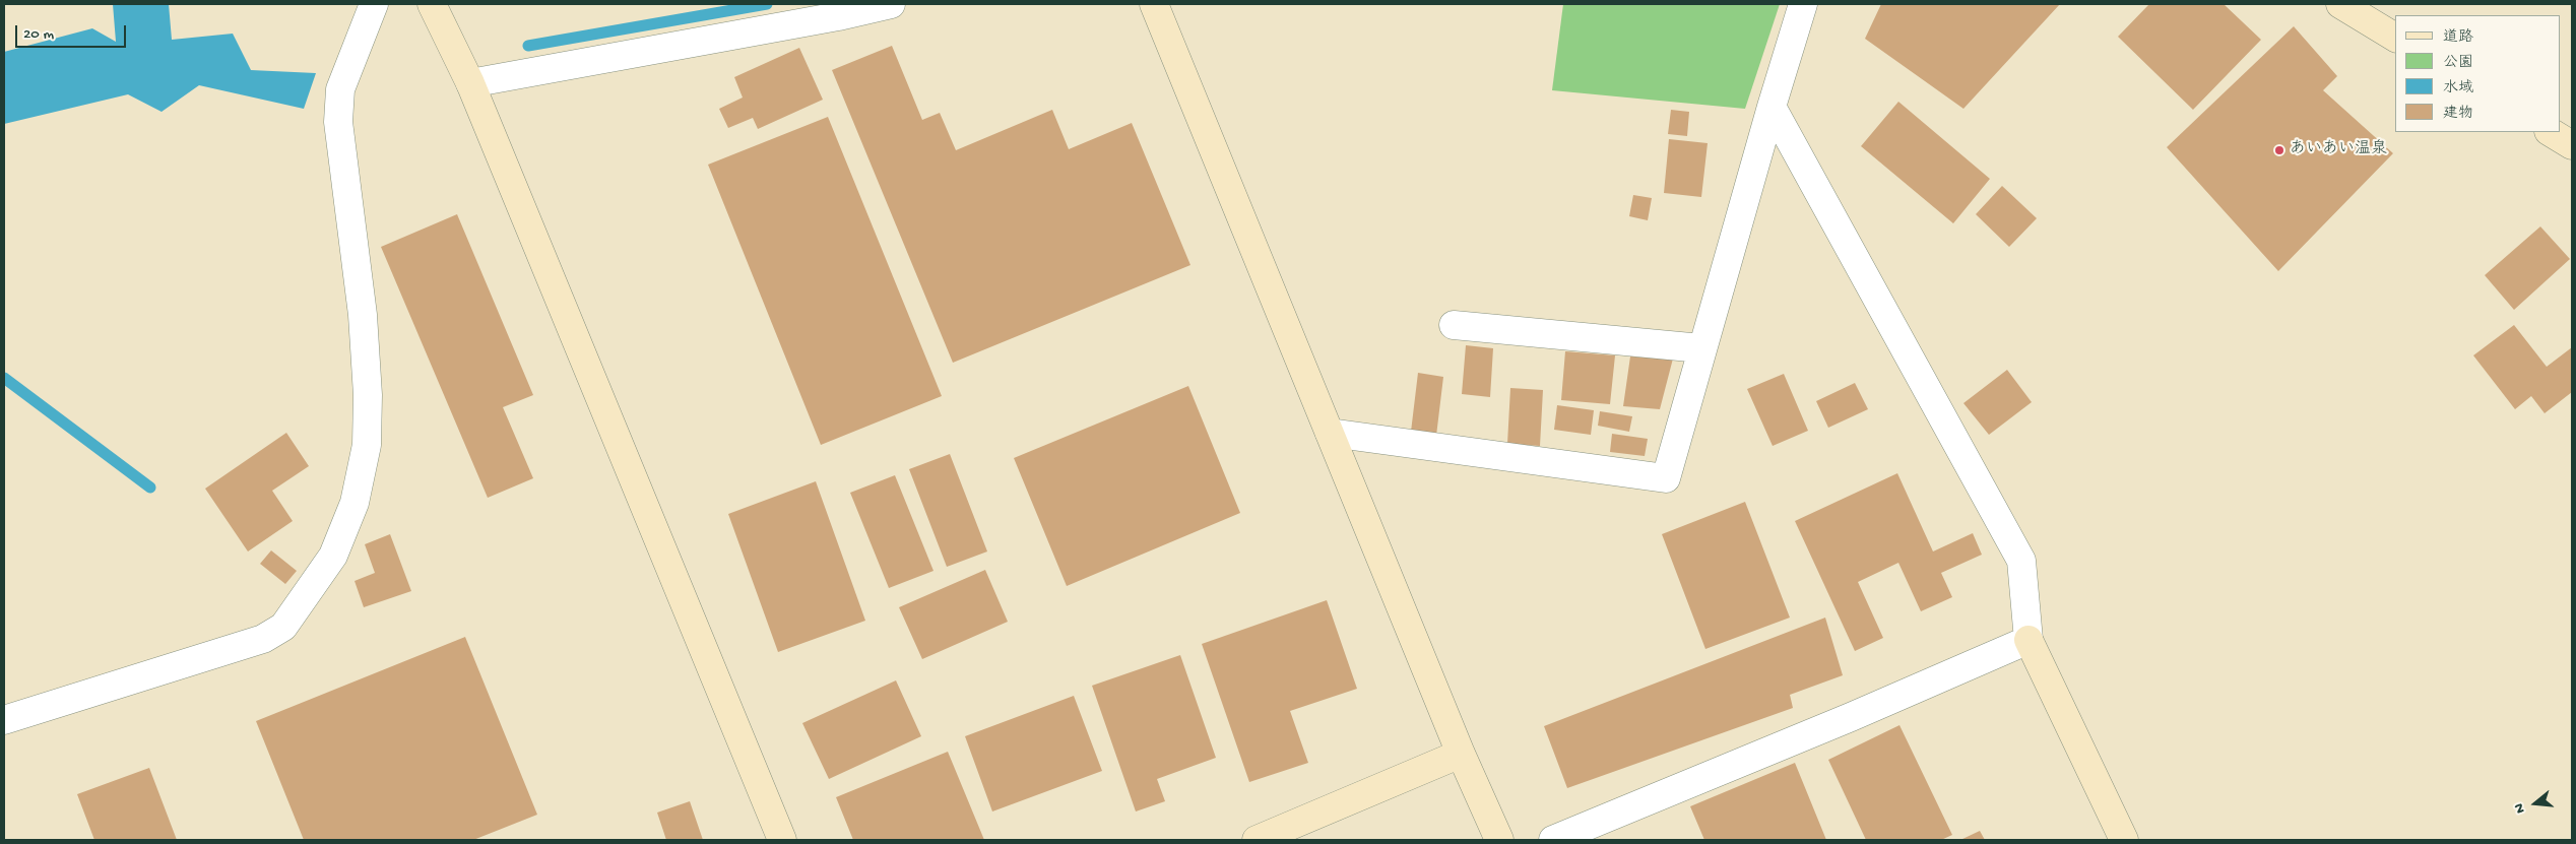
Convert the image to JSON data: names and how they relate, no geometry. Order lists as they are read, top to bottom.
{
  "places": ["あいあい温泉"],
  "legend": [
    "道路",
    "公園",
    "水域",
    "建物"
  ],
  "scale_bar": "20 m",
  "north": "left"
}
